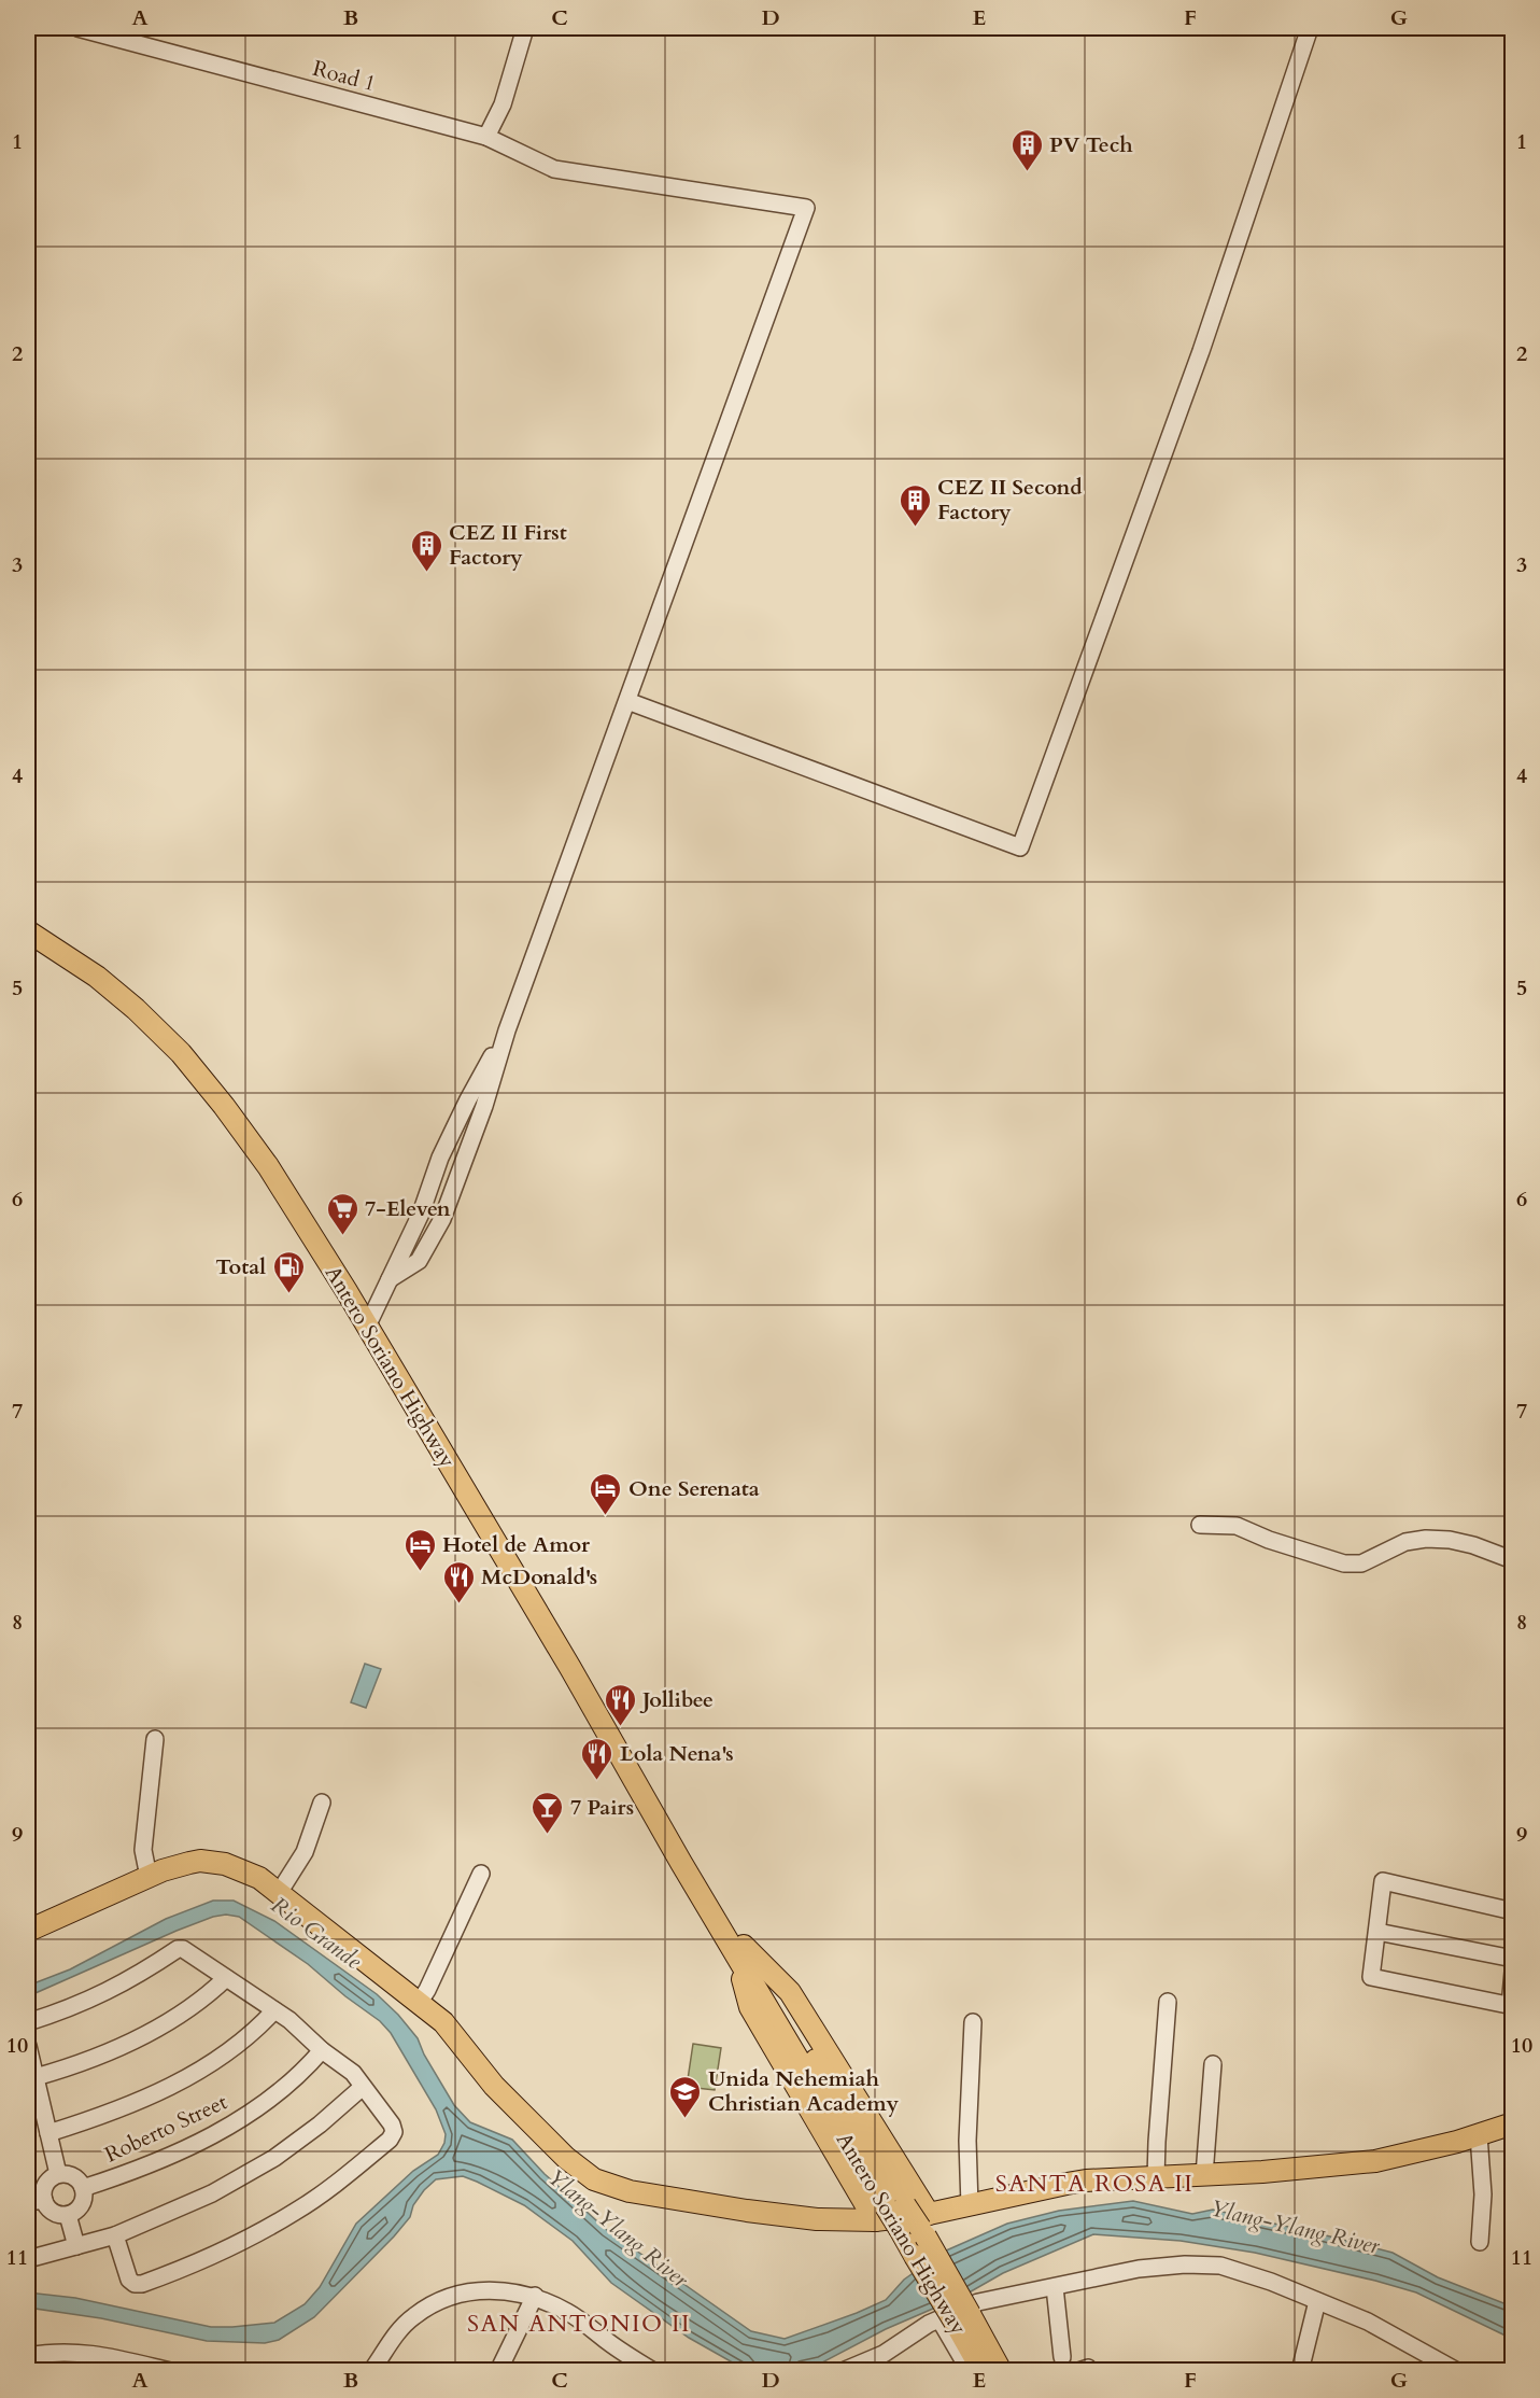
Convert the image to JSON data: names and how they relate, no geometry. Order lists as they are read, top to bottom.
{
  "streets": {
    "main road": ["Antero Soriano Highway"],
    "street": ["Road 1", "Roberto Street"]
  },
  "districts": ["SANTA ROSA II", "SAN ANTONIO II"],
  "water": ["Rio Grande", "Ylang-Ylang River"],
  "places": {
    "building": ["PV Tech", "CEZ II Second Factory", "CEZ II First Factory"],
    "supermarket": ["7-Eleven"],
    "fuel station": ["Total"],
    "hotel": ["One Serenata", "Hotel de Amor"],
    "restaurant": ["McDonald's", "Jollibee", "Lola Nena's"],
    "bar": ["7 Pairs"],
    "school or university": ["Unida Nehemiah Christian Academy"]
  },
  "grid": {
    "columns": [
      "A",
      "B",
      "C",
      "D",
      "E",
      "F",
      "G"
    ],
    "rows": [
      "1",
      "2",
      "3",
      "4",
      "5",
      "6",
      "7",
      "8",
      "9",
      "10",
      "11"
    ]
  }
}
